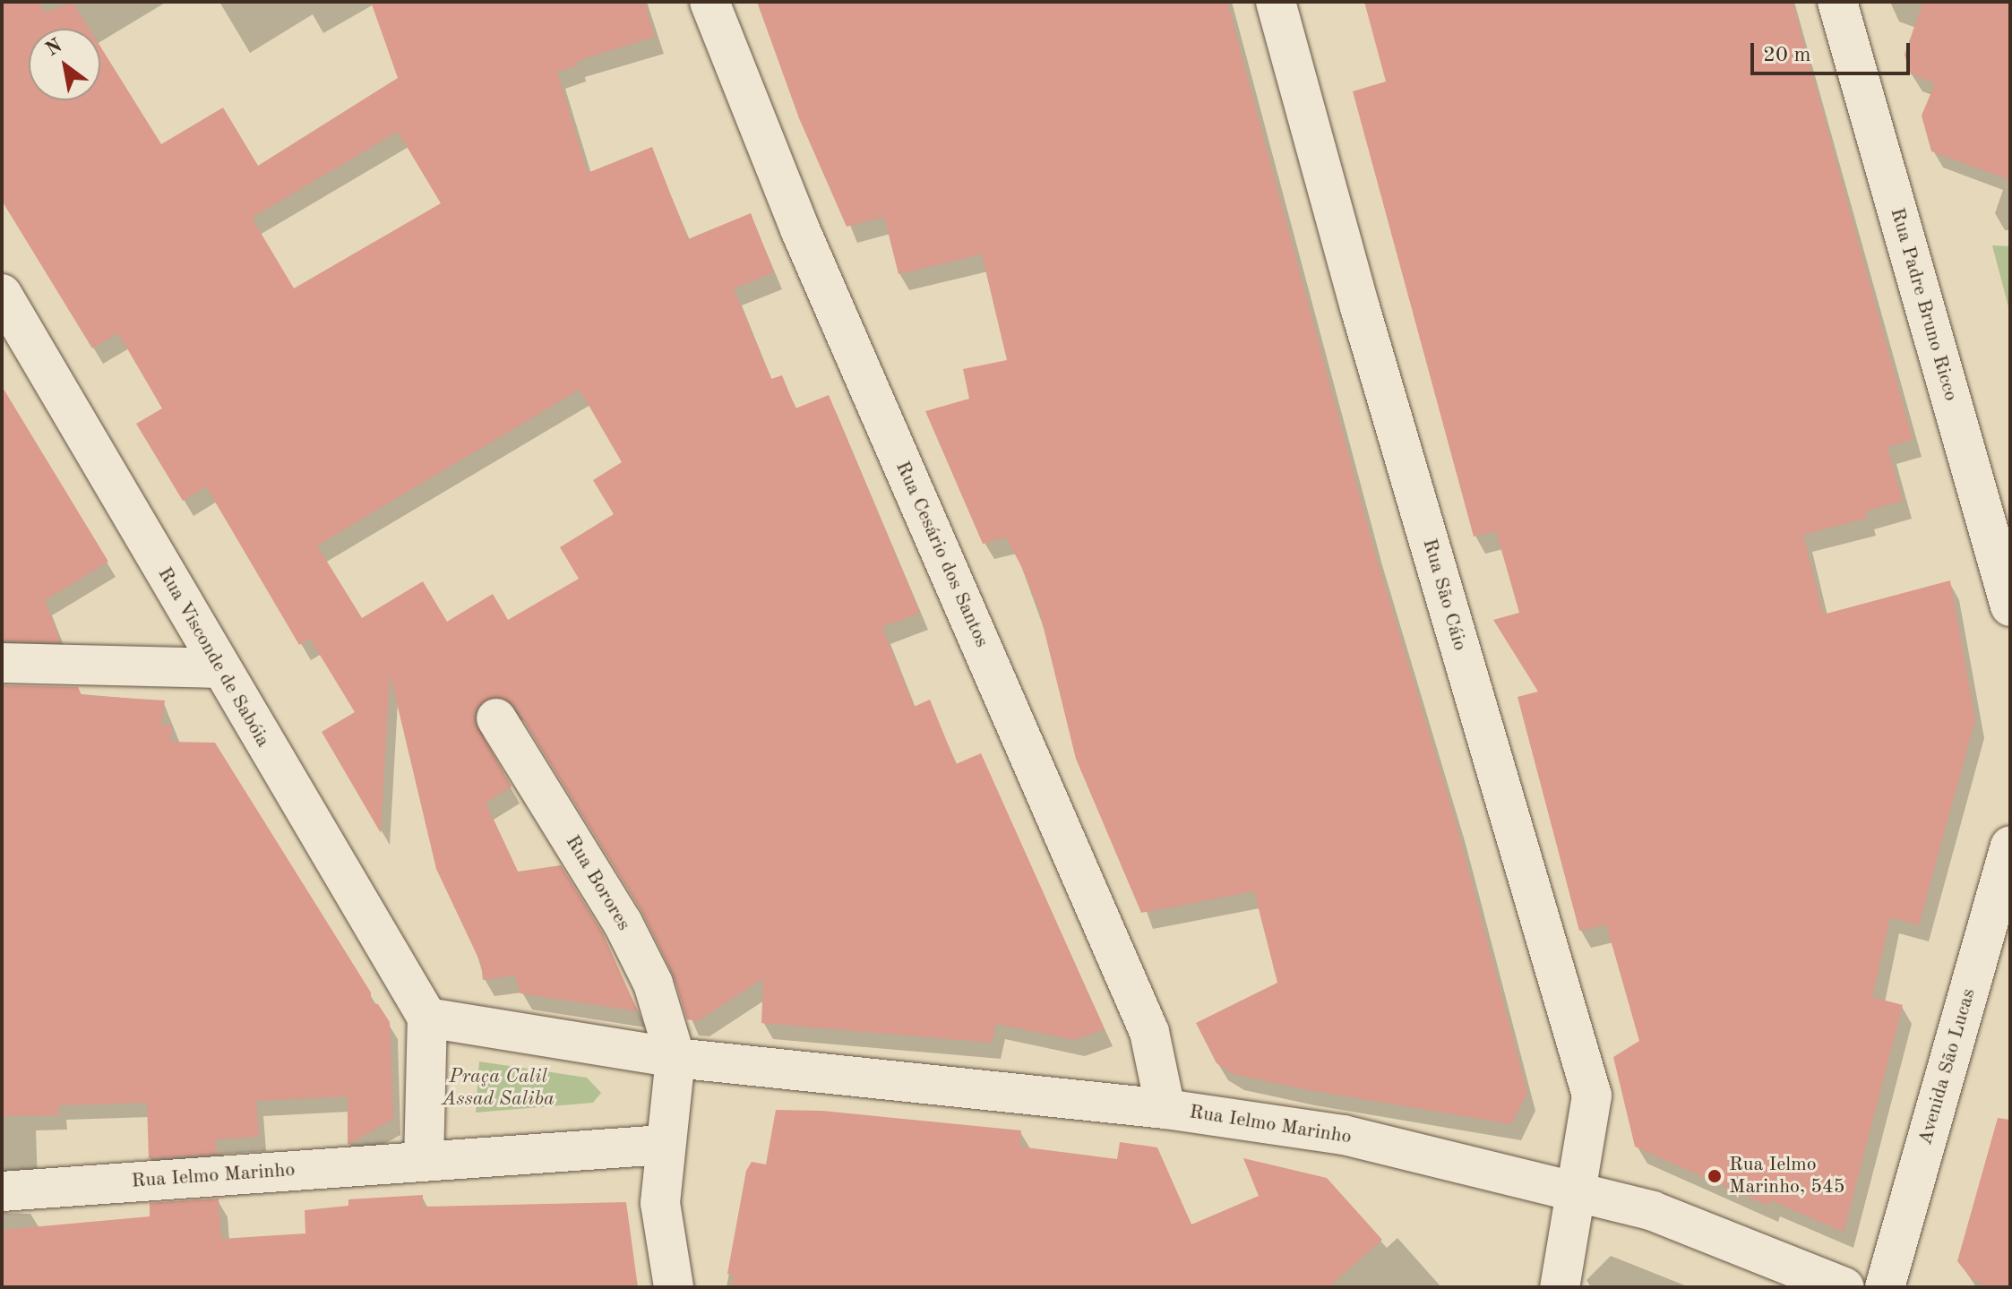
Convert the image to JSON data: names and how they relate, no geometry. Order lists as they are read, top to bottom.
{
  "streets": {
    "street": [
      "Rua Padre Bruno Ricco",
      "Rua Cesário dos Santos",
      "Rua São Cáio",
      "Rua Visconde de Sabóia",
      "Rua Borores",
      "Avenida São Lucas",
      "Rua Ielmo Marinho"
    ]
  },
  "crossings": [
    ["Rua Cesário dos Santos", "Rua Ielmo Marinho"],
    ["Rua São Cáio", "Rua Ielmo Marinho"],
    ["Rua Borores", "Rua Ielmo Marinho"]
  ],
  "parks": ["Praça Calil Assad Saliba"],
  "places": ["Rua Ielmo Marinho, 545"],
  "scale_bar": "20 m",
  "north": "top left"
}
